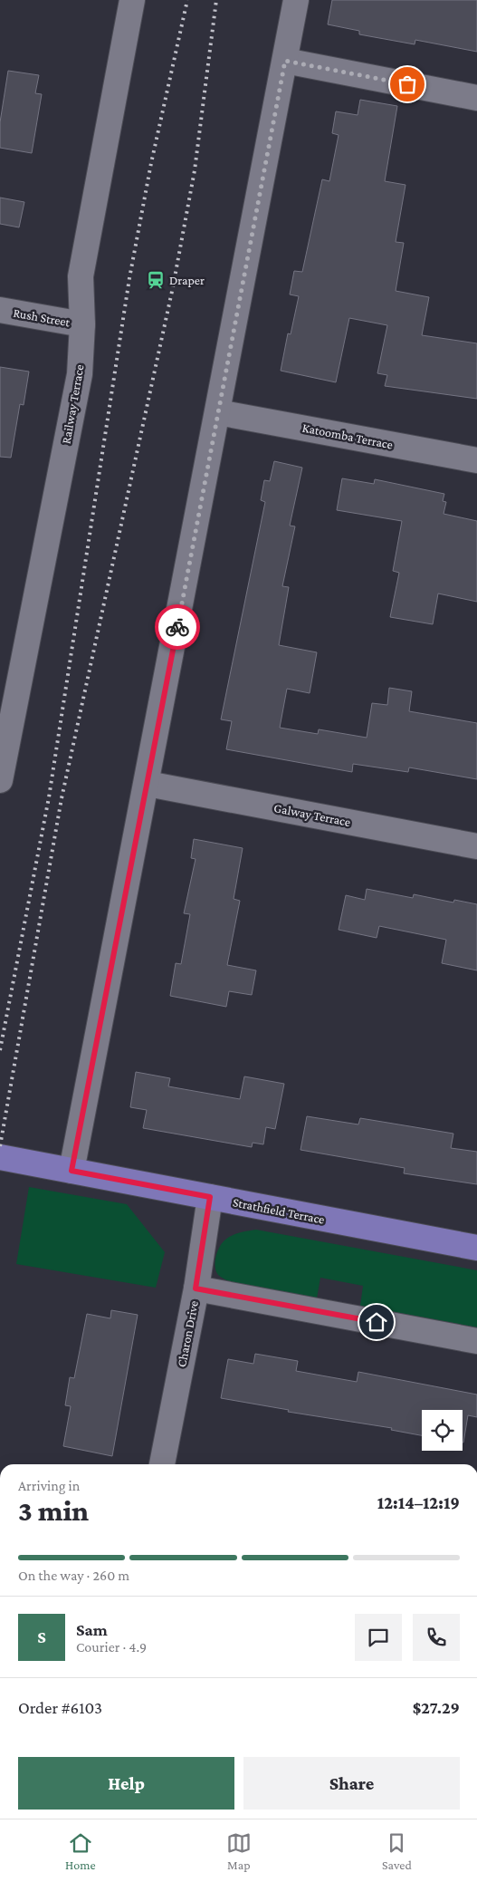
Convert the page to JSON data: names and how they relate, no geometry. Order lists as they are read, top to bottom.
{
  "streets": {
    "main road": ["Strathfield Terrace"],
    "street": [
      "Rush Street",
      "Railway Terrace",
      "Katoomba Terrace",
      "Galway Terrace",
      "Charon Drive"
    ]
  },
  "crossings": [
    ["Rush Street", "Railway Terrace"],
    ["Strathfield Terrace", "Charon Drive"]
  ],
  "places": {
    "station": ["Draper"]
  },
  "page": {
    "heading": ["3 min", "Arriving in", "12:14–12:19"],
    "panel": [
      "Sam",
      "Courier · 4.9",
      "Order #6103",
      "$27.29"
    ],
    "bar": "On the way · 260 m",
    "round": "S",
    "buttons": ["Help", "Share"],
    "tabs": ["Home", "Map", "Saved"]
  }
}
